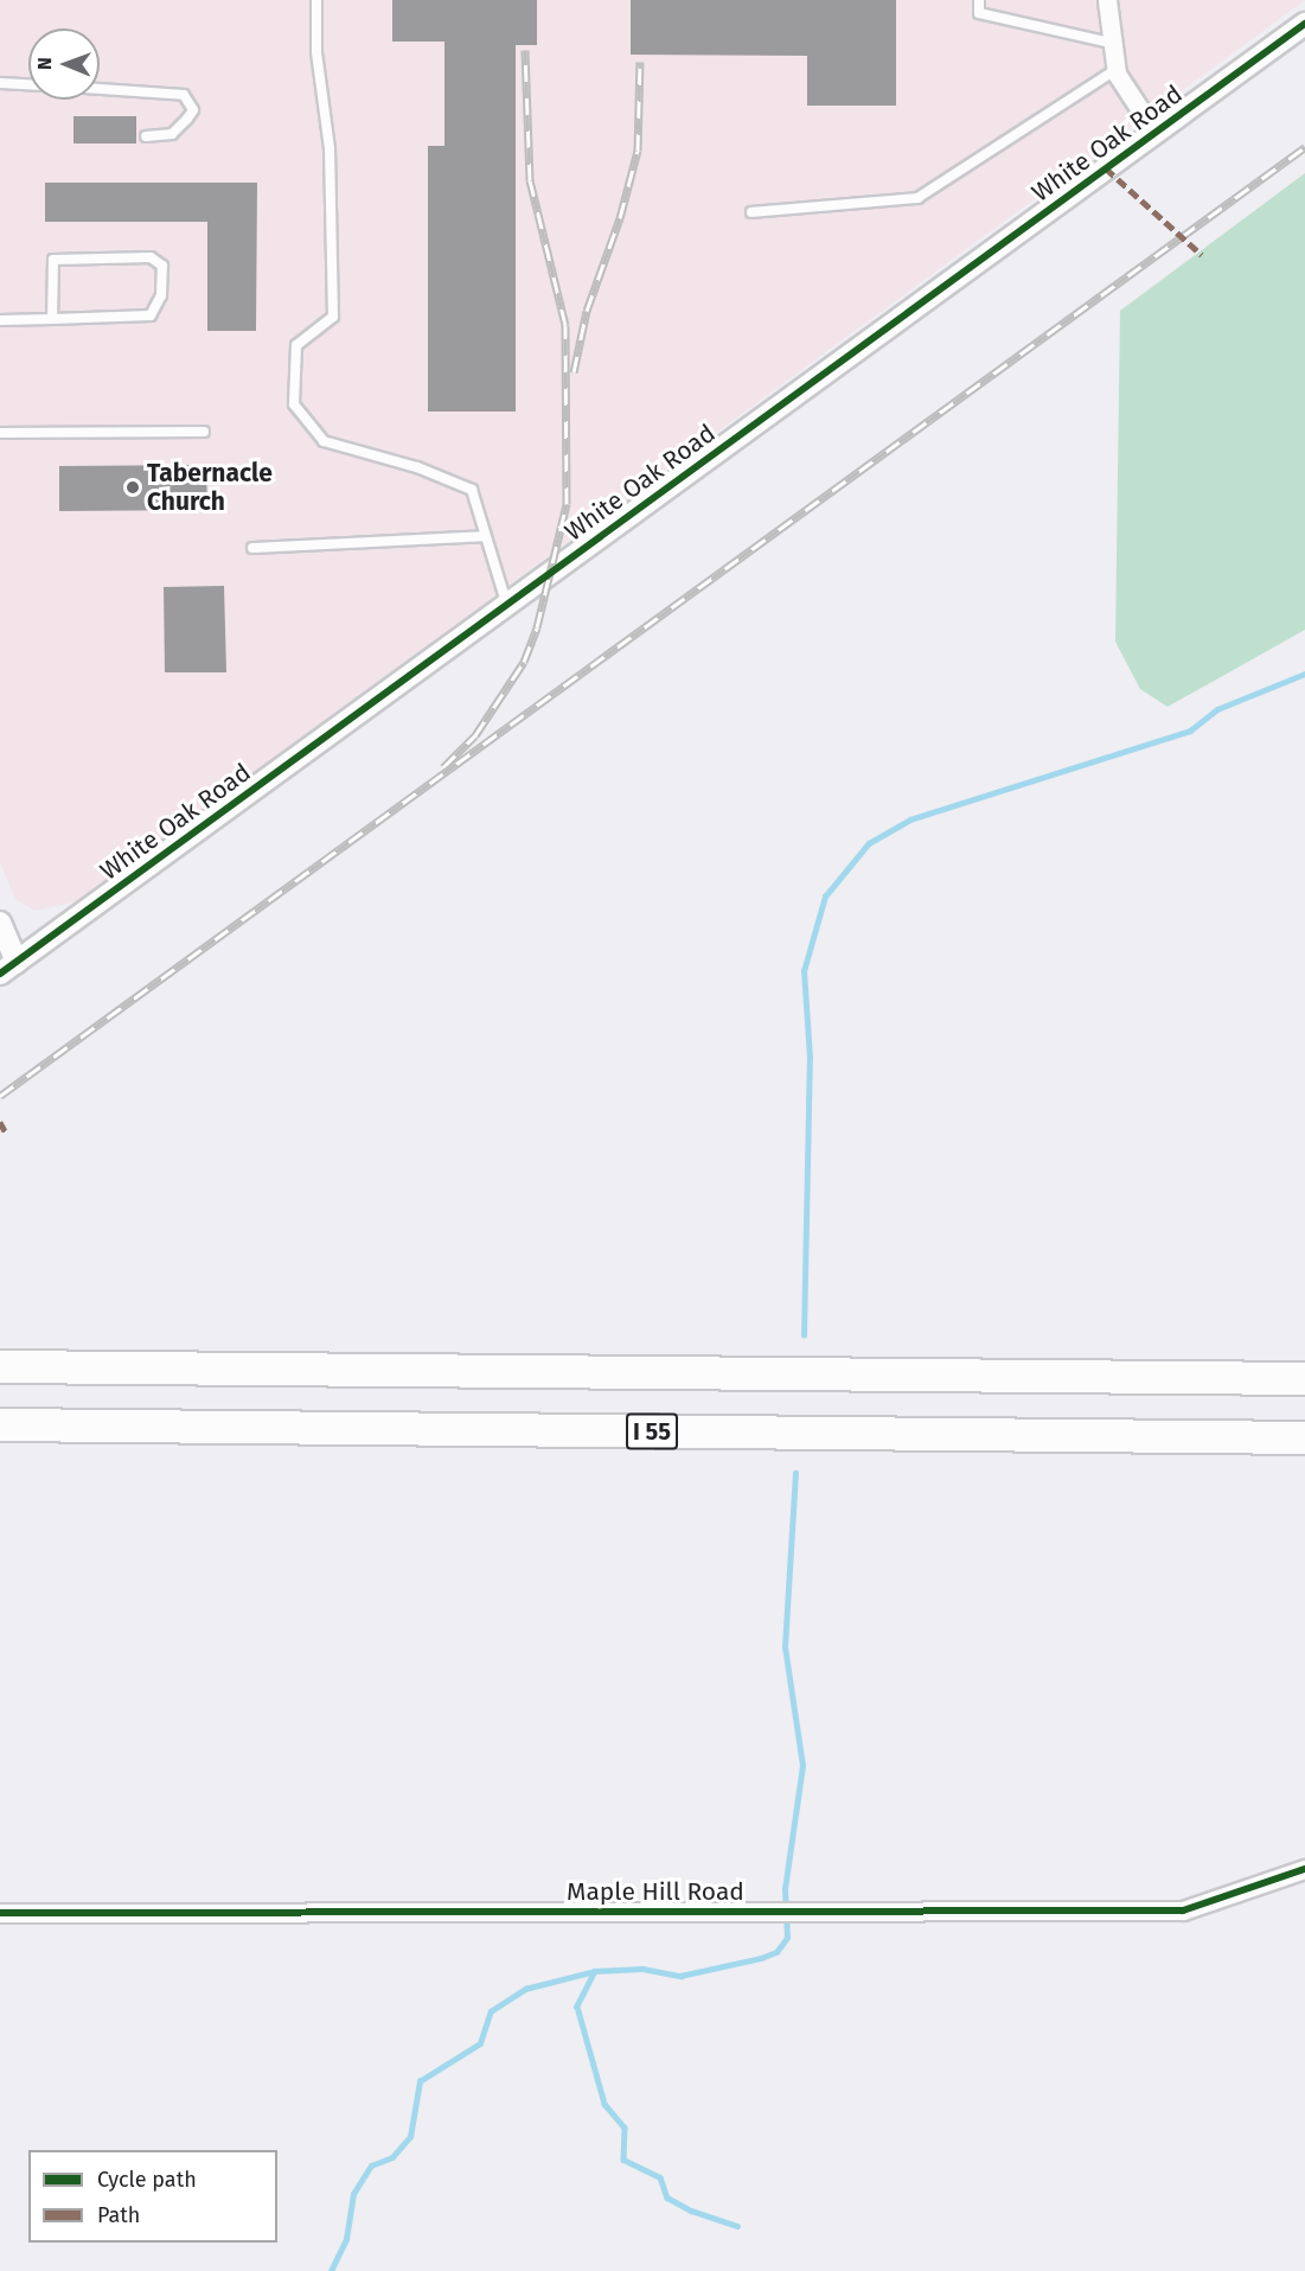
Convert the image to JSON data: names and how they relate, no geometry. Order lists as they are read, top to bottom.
{
  "streets": {
    "highway": ["I 55"],
    "street": ["White Oak Road", "Maple Hill Road"]
  },
  "places": ["Tabernacle Church"],
  "legend": ["Cycle path", "Path"],
  "north": "left"
}
